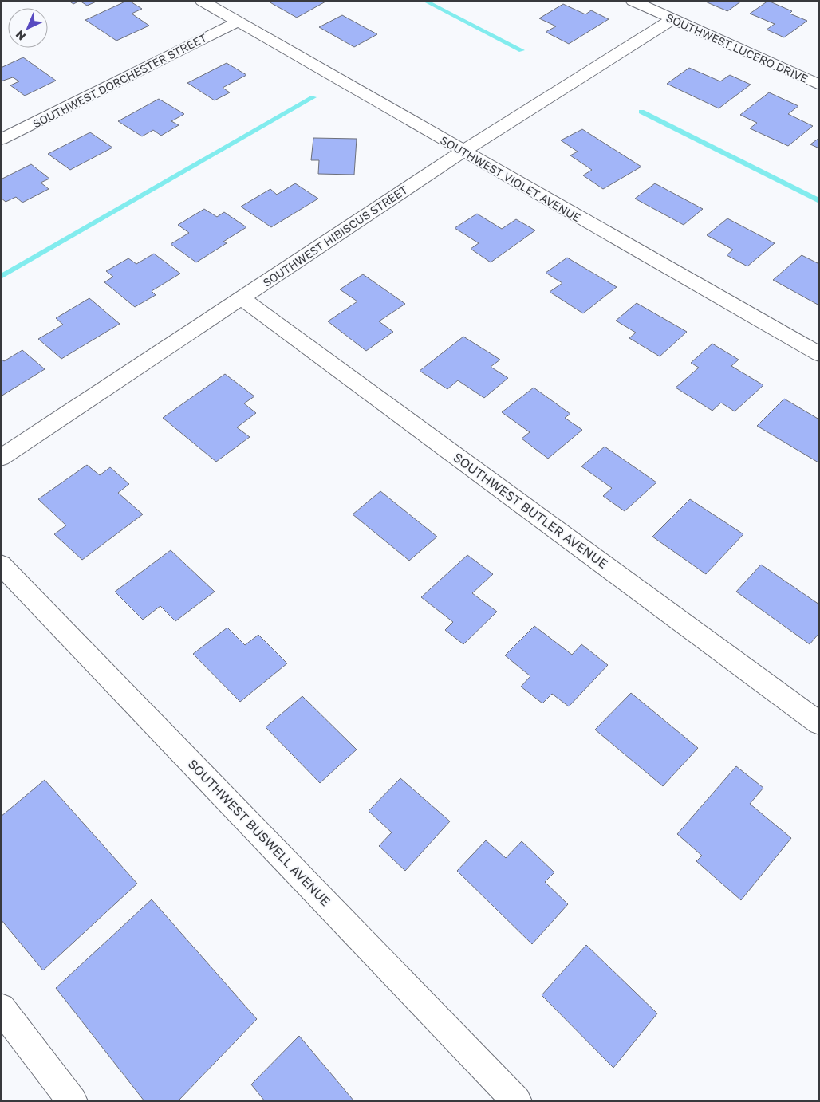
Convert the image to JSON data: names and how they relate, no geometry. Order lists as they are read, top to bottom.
{
  "streets": {
    "street": [
      "SOUTHWEST LUCERO DRIVE",
      "SOUTHWEST DORCHESTER STREET",
      "SOUTHWEST VIOLET AVENUE",
      "SOUTHWEST HIBISCUS STREET",
      "SOUTHWEST BUTLER AVENUE",
      "SOUTHWEST BUSWELL AVENUE"
    ]
  },
  "crossings": [
    ["SOUTHWEST LUCERO DRIVE", "SOUTHWEST HIBISCUS STREET"],
    ["SOUTHWEST DORCHESTER STREET", "SOUTHWEST VIOLET AVENUE"],
    ["SOUTHWEST VIOLET AVENUE", "SOUTHWEST HIBISCUS STREET"],
    ["SOUTHWEST HIBISCUS STREET", "SOUTHWEST BUTLER AVENUE"]
  ],
  "north": "bottom left"
}
